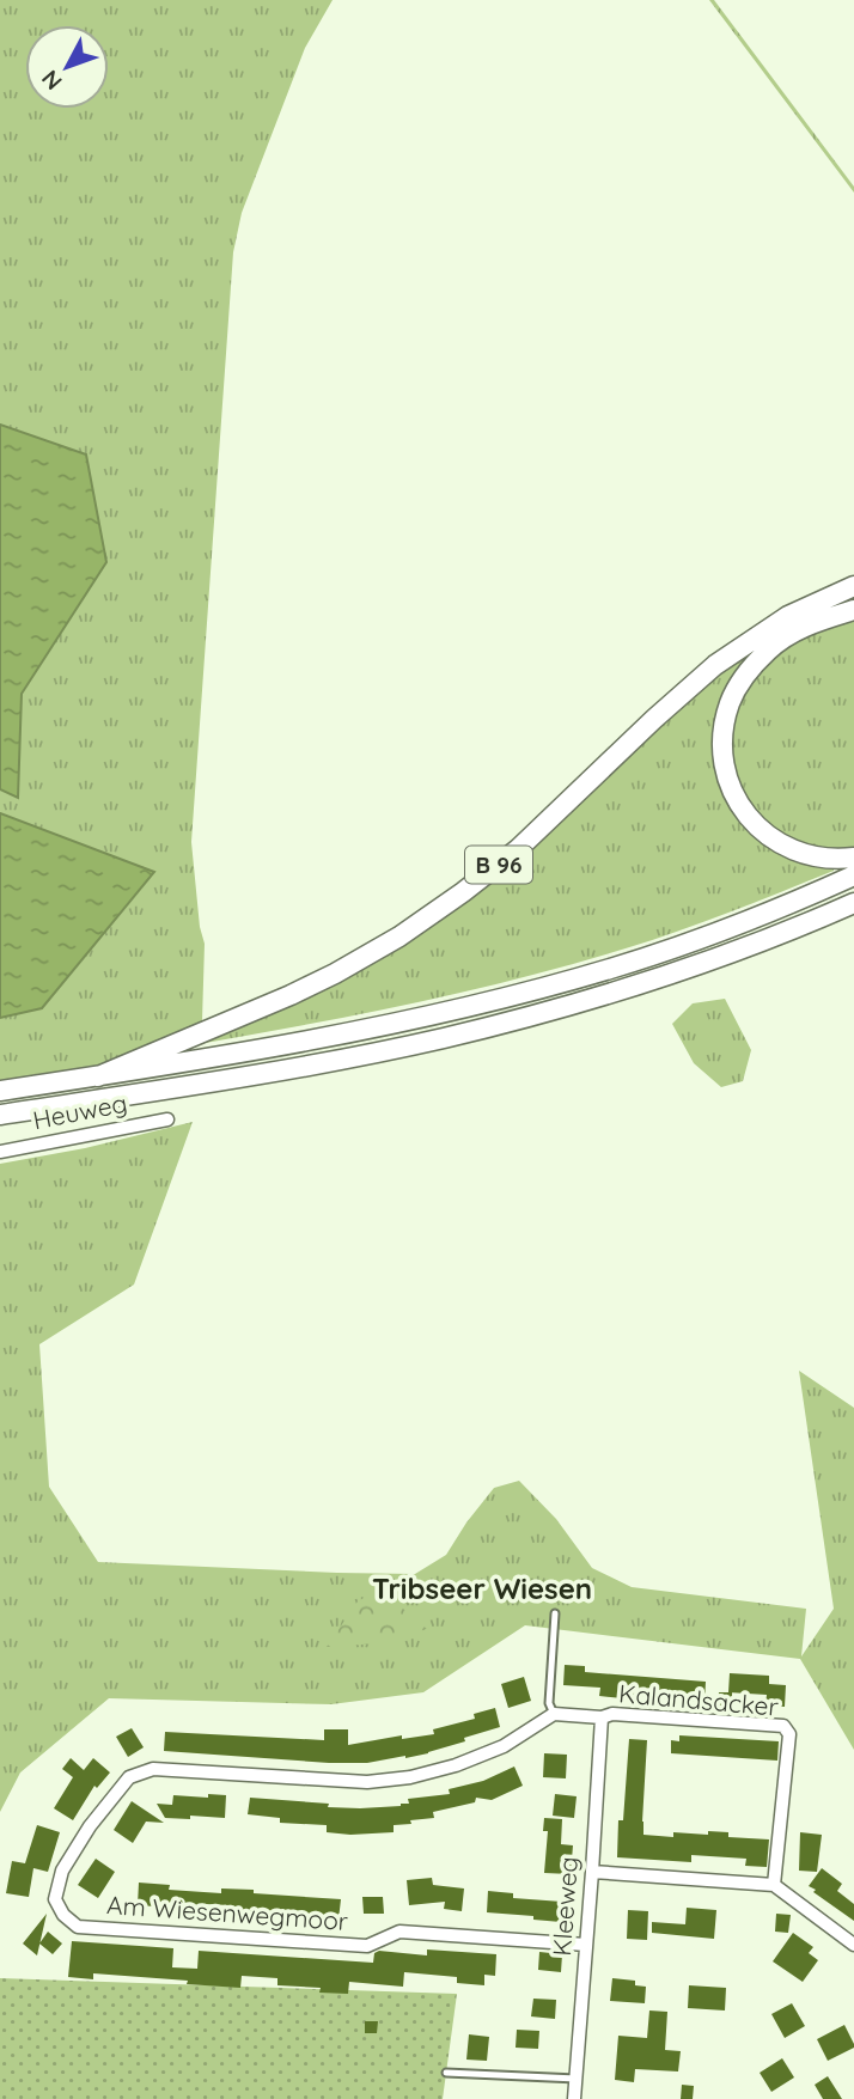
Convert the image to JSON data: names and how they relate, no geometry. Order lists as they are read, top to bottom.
{
  "streets": {
    "highway": ["B 96"],
    "street": [
      "Heuweg",
      "Kalandsacker",
      "Kleeweg",
      "Am Wiesenwegmoor"
    ]
  },
  "crossings": [
    ["Kalandsacker", "Kleeweg"],
    ["Kleeweg", "Am Wiesenwegmoor"]
  ],
  "districts": ["Tribseer Wiesen"],
  "north": "bottom left"
}
